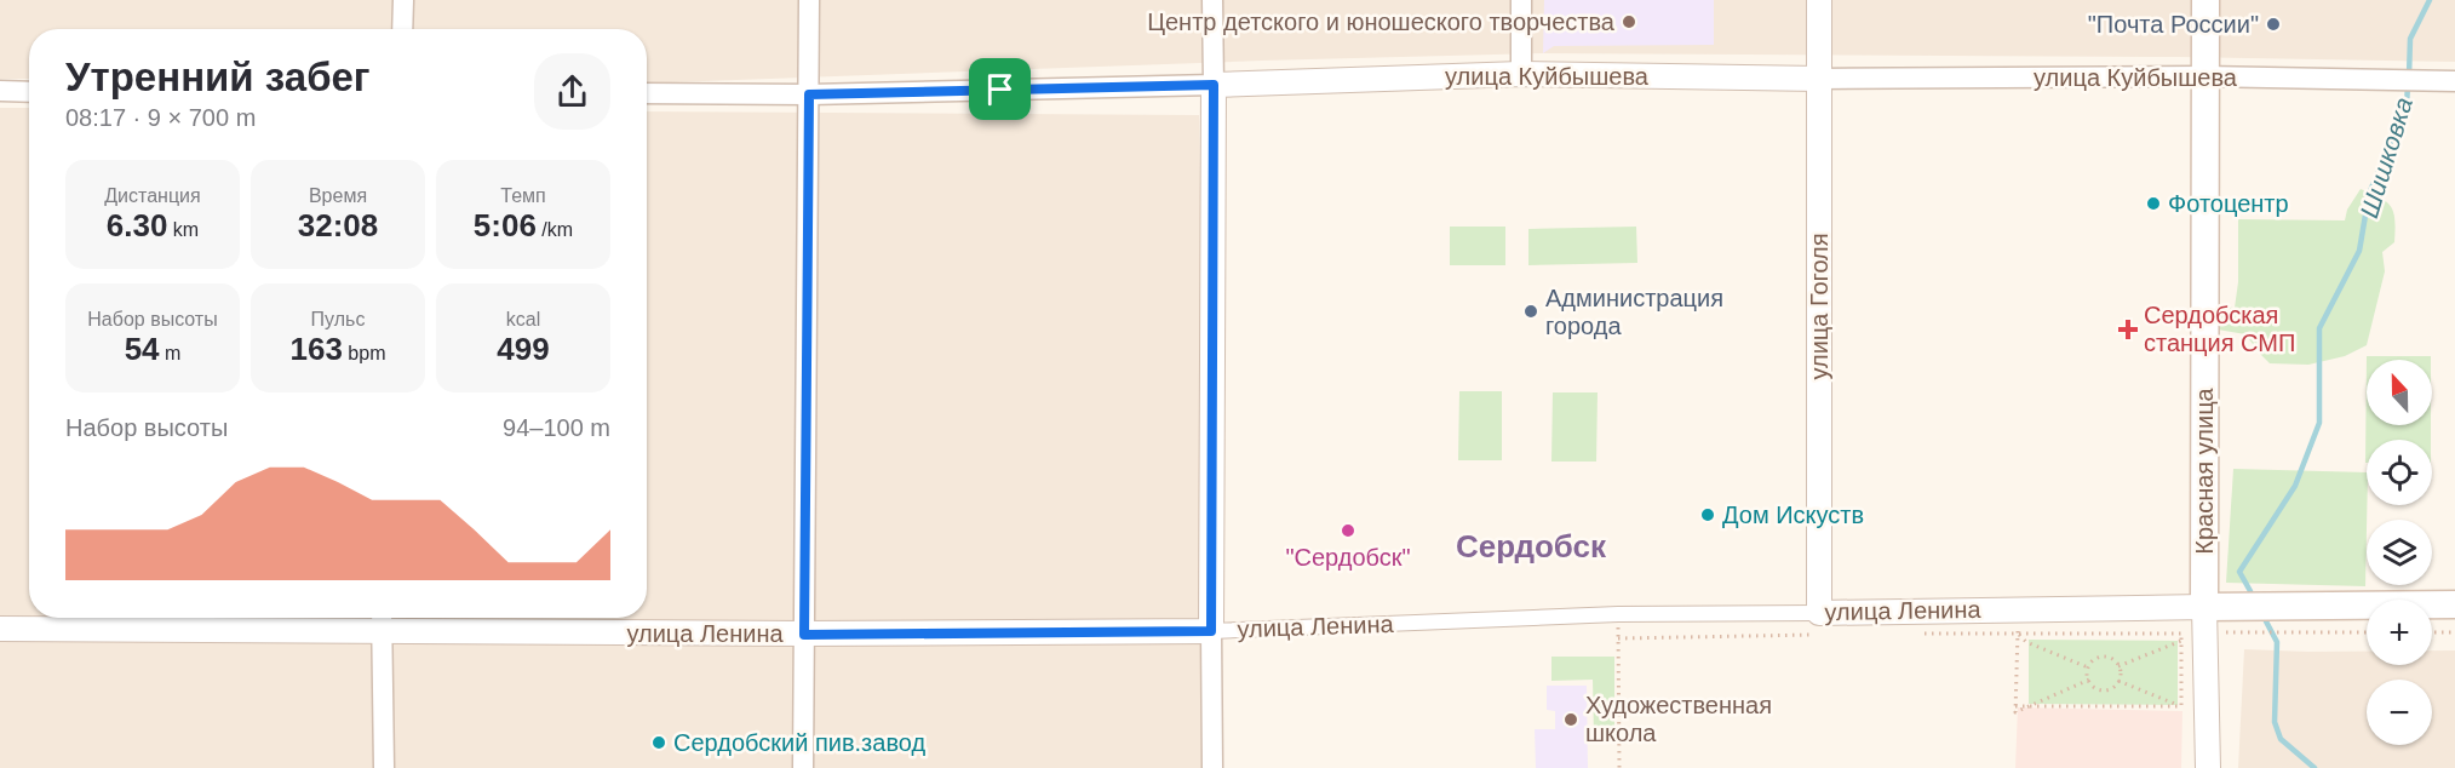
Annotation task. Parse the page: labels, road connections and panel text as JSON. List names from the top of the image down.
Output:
{
  "streets": {
    "main road": ["Красная улица", "улица Ленина"],
    "street": ["улица Куйбышева", "улица Гоголя"]
  },
  "crossings": [
    ["улица Куйбышева", "улица Гоголя"],
    ["улица Куйбышева", "Красная улица"],
    ["улица Гоголя", "улица Ленина"],
    ["Красная улица", "улица Ленина"]
  ],
  "districts": ["Сердобск"],
  "water": ["Шишковка"],
  "places": {
    "other": [
      "Центр детского и юношеского творчества",
      "\"Почта России\"",
      "Фотоцентр",
      "Администрация города",
      "Дом Искуств",
      "\"Сердобск\"",
      "Художественная школа",
      "Сердобский пив.завод"
    ],
    "health": ["Сердобская станция СМП"]
  },
  "north": "top",
  "page": {
    "heading": ["Утренний забег", "08:17 · 9 × 700 m"],
    "stats": [
      ["Дистанция", "6.30 km"],
      ["Время", "32:08"],
      ["Темп", "5:06 /km"],
      ["Набор высоты", "54 m"],
      ["Пульс", "163 bpm"],
      ["kcal", "499"]
    ],
    "map_buttons": ["+", "−"],
    "chart": ["Набор высоты", "94–100 m"]
  }
}
